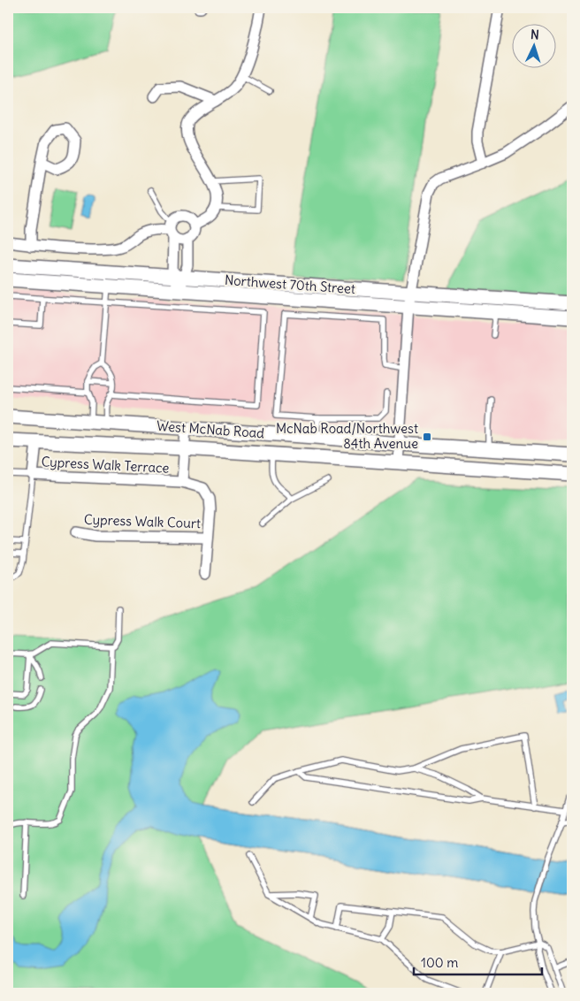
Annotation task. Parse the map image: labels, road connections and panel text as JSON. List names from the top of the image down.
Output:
{
  "streets": {
    "street": [
      "Northwest 70th Street",
      "West McNab Road",
      "Cypress Walk Terrace",
      "Cypress Walk Court"
    ]
  },
  "crossings": [
    ["West McNab Road", "Cypress Walk Terrace"],
    ["Cypress Walk Terrace", "Cypress Walk Court"]
  ],
  "places": {
    "transit": ["McNab Road/Northwest 84th Avenue"]
  },
  "scale_bar": "100 m",
  "north": "top"
}
